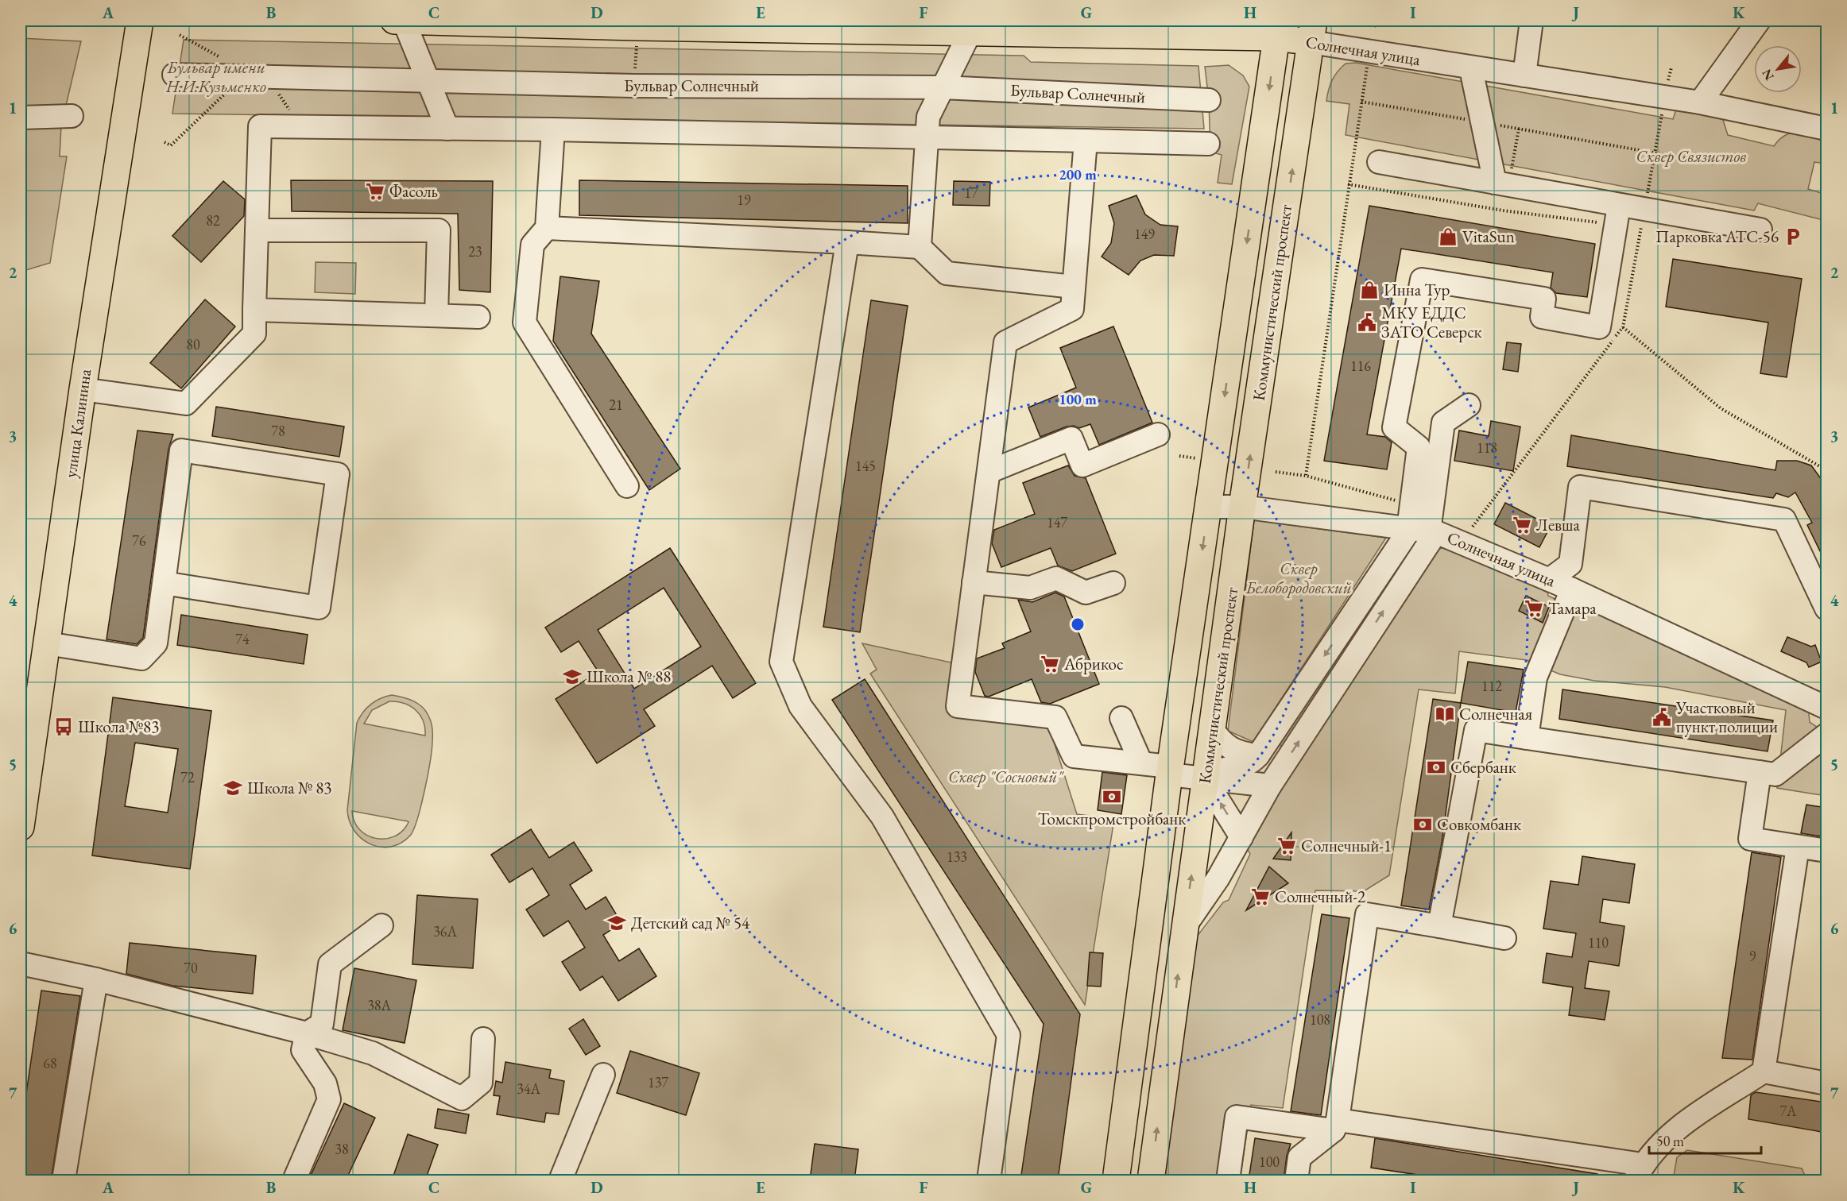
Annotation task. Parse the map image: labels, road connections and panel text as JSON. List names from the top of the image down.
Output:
{
  "streets": {
    "main road": ["Солнечная улица", "Коммунистический проспект", "улица Калинина"],
    "street": ["Бульвар Солнечный"]
  },
  "crossings": [
    ["Солнечная улица", "Коммунистический проспект"]
  ],
  "parks": [
    "Бульвар имени Н.И.Кузьменко",
    "Сквер Связистов",
    "Сквер Белобородовский",
    "Сквер \"Сосновый\""
  ],
  "places": {
    "supermarket": [
      "Фасоль",
      "Левша",
      "Тамара",
      "Абрикос",
      "Солнечный-1",
      "Солнечный-2"
    ],
    "shop": ["VitaSun", "Инна Тур"],
    "parking": ["Парковка АТС-56"],
    "public building": ["МКУ ЕДДС ЗАТО Северск", "Участковый пункт полиции"],
    "school or university": ["Школа № 88", "Школа № 83", "Детский сад № 54"],
    "library": ["Солнечная"],
    "bus stop": ["Школа №83"],
    "bank": ["Сбербанк", "Томскпромстройбанк", "Совкомбанк"]
  },
  "house_numbers": [
    "17",
    "19",
    "82",
    "149",
    "23",
    "80",
    "116",
    "21",
    "78",
    "118",
    "145",
    "147",
    "76",
    "74",
    "112",
    "72",
    "133",
    "36А",
    "110",
    "9",
    "70",
    "38А",
    "108",
    "68",
    "137",
    "34А",
    "7А",
    "38",
    "100"
  ],
  "scale_bar": "50 m",
  "north": "bottom left",
  "grid": {
    "columns": [
      "A",
      "B",
      "C",
      "D",
      "E",
      "F",
      "G",
      "H",
      "I",
      "J",
      "K"
    ],
    "rows": [
      "1",
      "2",
      "3",
      "4",
      "5",
      "6",
      "7"
    ]
  },
  "rings": ["200 m", "100 m"]
}
